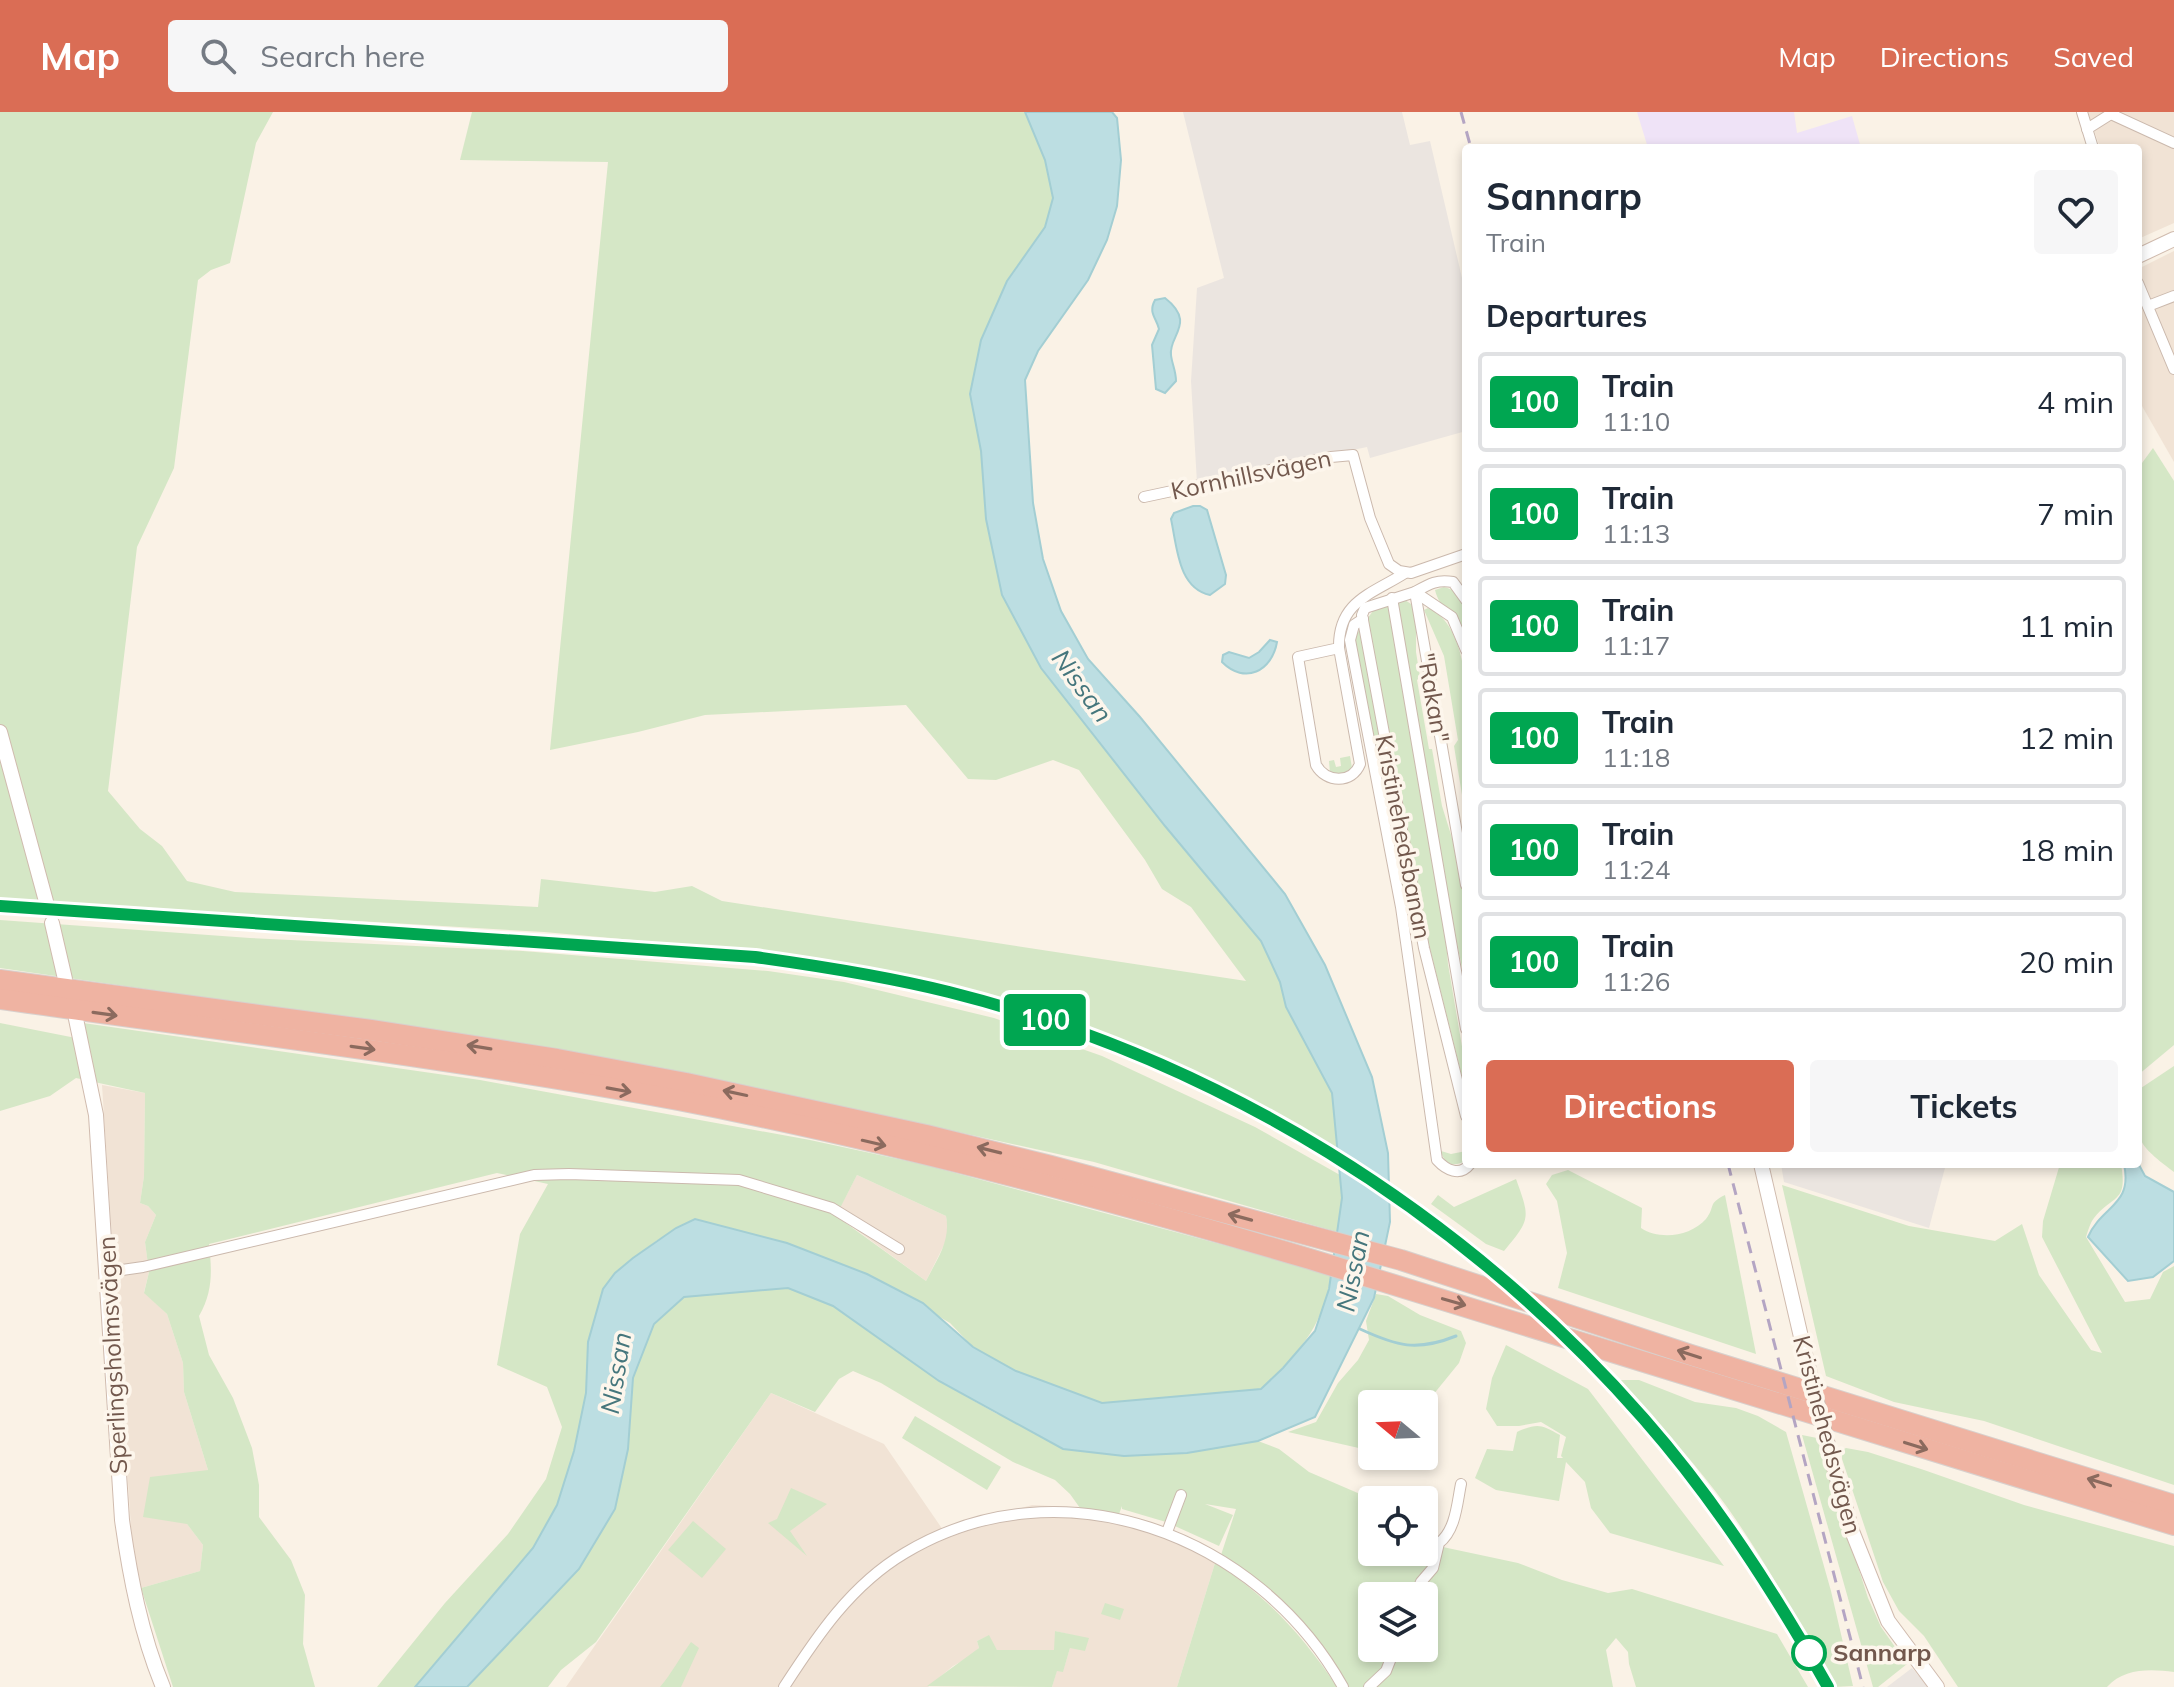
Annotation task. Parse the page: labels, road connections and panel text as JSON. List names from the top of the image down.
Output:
{
  "streets": {
    "street": [
      "Kornhillsvägen",
      "\"Rakan\"",
      "Kristinehedsbanan",
      "Sperlingsholmsvägen",
      "Kristinehedsvägen"
    ]
  },
  "water": ["Nissan"],
  "places": ["Sannarp"],
  "north": "left",
  "page": {
    "header": "Map",
    "search": "Search here",
    "nav": ["Map", "Directions", "Saved"],
    "on_map": "100",
    "heading": [
      ["Sannarp", "Train"],
      "Departures"
    ],
    "list": [
      {
        "mark": "100",
        "name": "Train",
        "note": "11:10",
        "value": "4 min"
      },
      {
        "mark": "100",
        "name": "Train",
        "note": "11:13",
        "value": "7 min"
      },
      {
        "mark": "100",
        "name": "Train",
        "note": "11:17",
        "value": "11 min"
      },
      {
        "mark": "100",
        "name": "Train",
        "note": "11:18",
        "value": "12 min"
      },
      {
        "mark": "100",
        "name": "Train",
        "note": "11:24",
        "value": "18 min"
      },
      {
        "mark": "100",
        "name": "Train",
        "note": "11:26",
        "value": "20 min"
      }
    ],
    "buttons": ["Directions", "Tickets"]
  }
}
